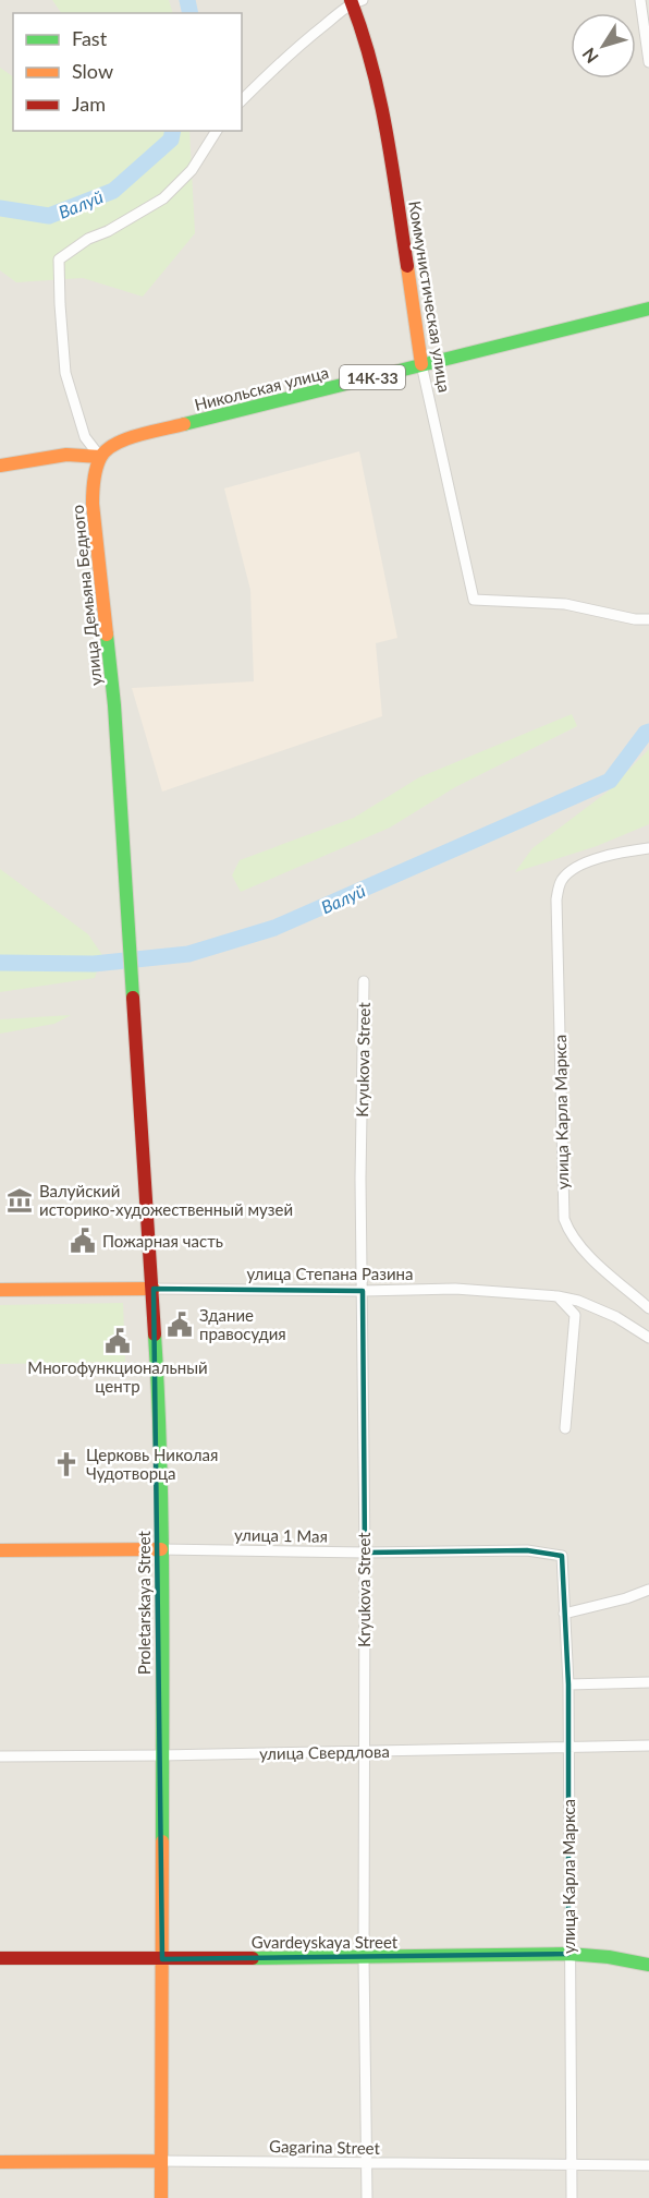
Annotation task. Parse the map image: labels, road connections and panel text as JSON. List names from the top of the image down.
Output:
{
  "streets": {
    "main road": [
      "Коммунистическая улица",
      "14К-33",
      "Никольская улица",
      "улица Демьяна Бедного",
      "улица Степана Разина",
      "улица 1 Мая",
      "Proletarskaya Street",
      "Gvardeyskaya Street",
      "Gagarina Street"
    ],
    "street": ["Kryukova Street", "улица Карла Маркса", "улица Свердлова"]
  },
  "crossings": [
    ["Коммунистическая улица", "Никольская улица"],
    ["Никольская улица", "улица Демьяна Бедного"],
    ["улица Демьяна Бедного", "Proletarskaya Street"],
    ["Kryukova Street", "улица Степана Разина"],
    ["Kryukova Street", "улица 1 Мая"],
    ["Kryukova Street", "улица Свердлова"],
    ["Kryukova Street", "Gvardeyskaya Street"],
    ["Kryukova Street", "Gagarina Street"],
    ["улица Карла Маркса", "улица 1 Мая"],
    ["улица Карла Маркса", "улица Свердлова"],
    ["улица Карла Маркса", "Gvardeyskaya Street"],
    ["улица Карла Маркса", "Gagarina Street"],
    ["улица Степана Разина", "Proletarskaya Street"],
    ["улица 1 Мая", "Proletarskaya Street"],
    ["Proletarskaya Street", "улица Свердлова"],
    ["Proletarskaya Street", "Gvardeyskaya Street"],
    ["Proletarskaya Street", "Gagarina Street"]
  ],
  "water": ["Валуй"],
  "places": {
    "museum": ["Валуйский историко-художественный музей"],
    "public building": ["Пожарная часть", "Здание правосудия", "Многофункциональный центр"],
    "church": ["Церковь Николая Чудотворца"]
  },
  "legend": ["Fast", "Slow", "Jam"],
  "north": "bottom left"
}
